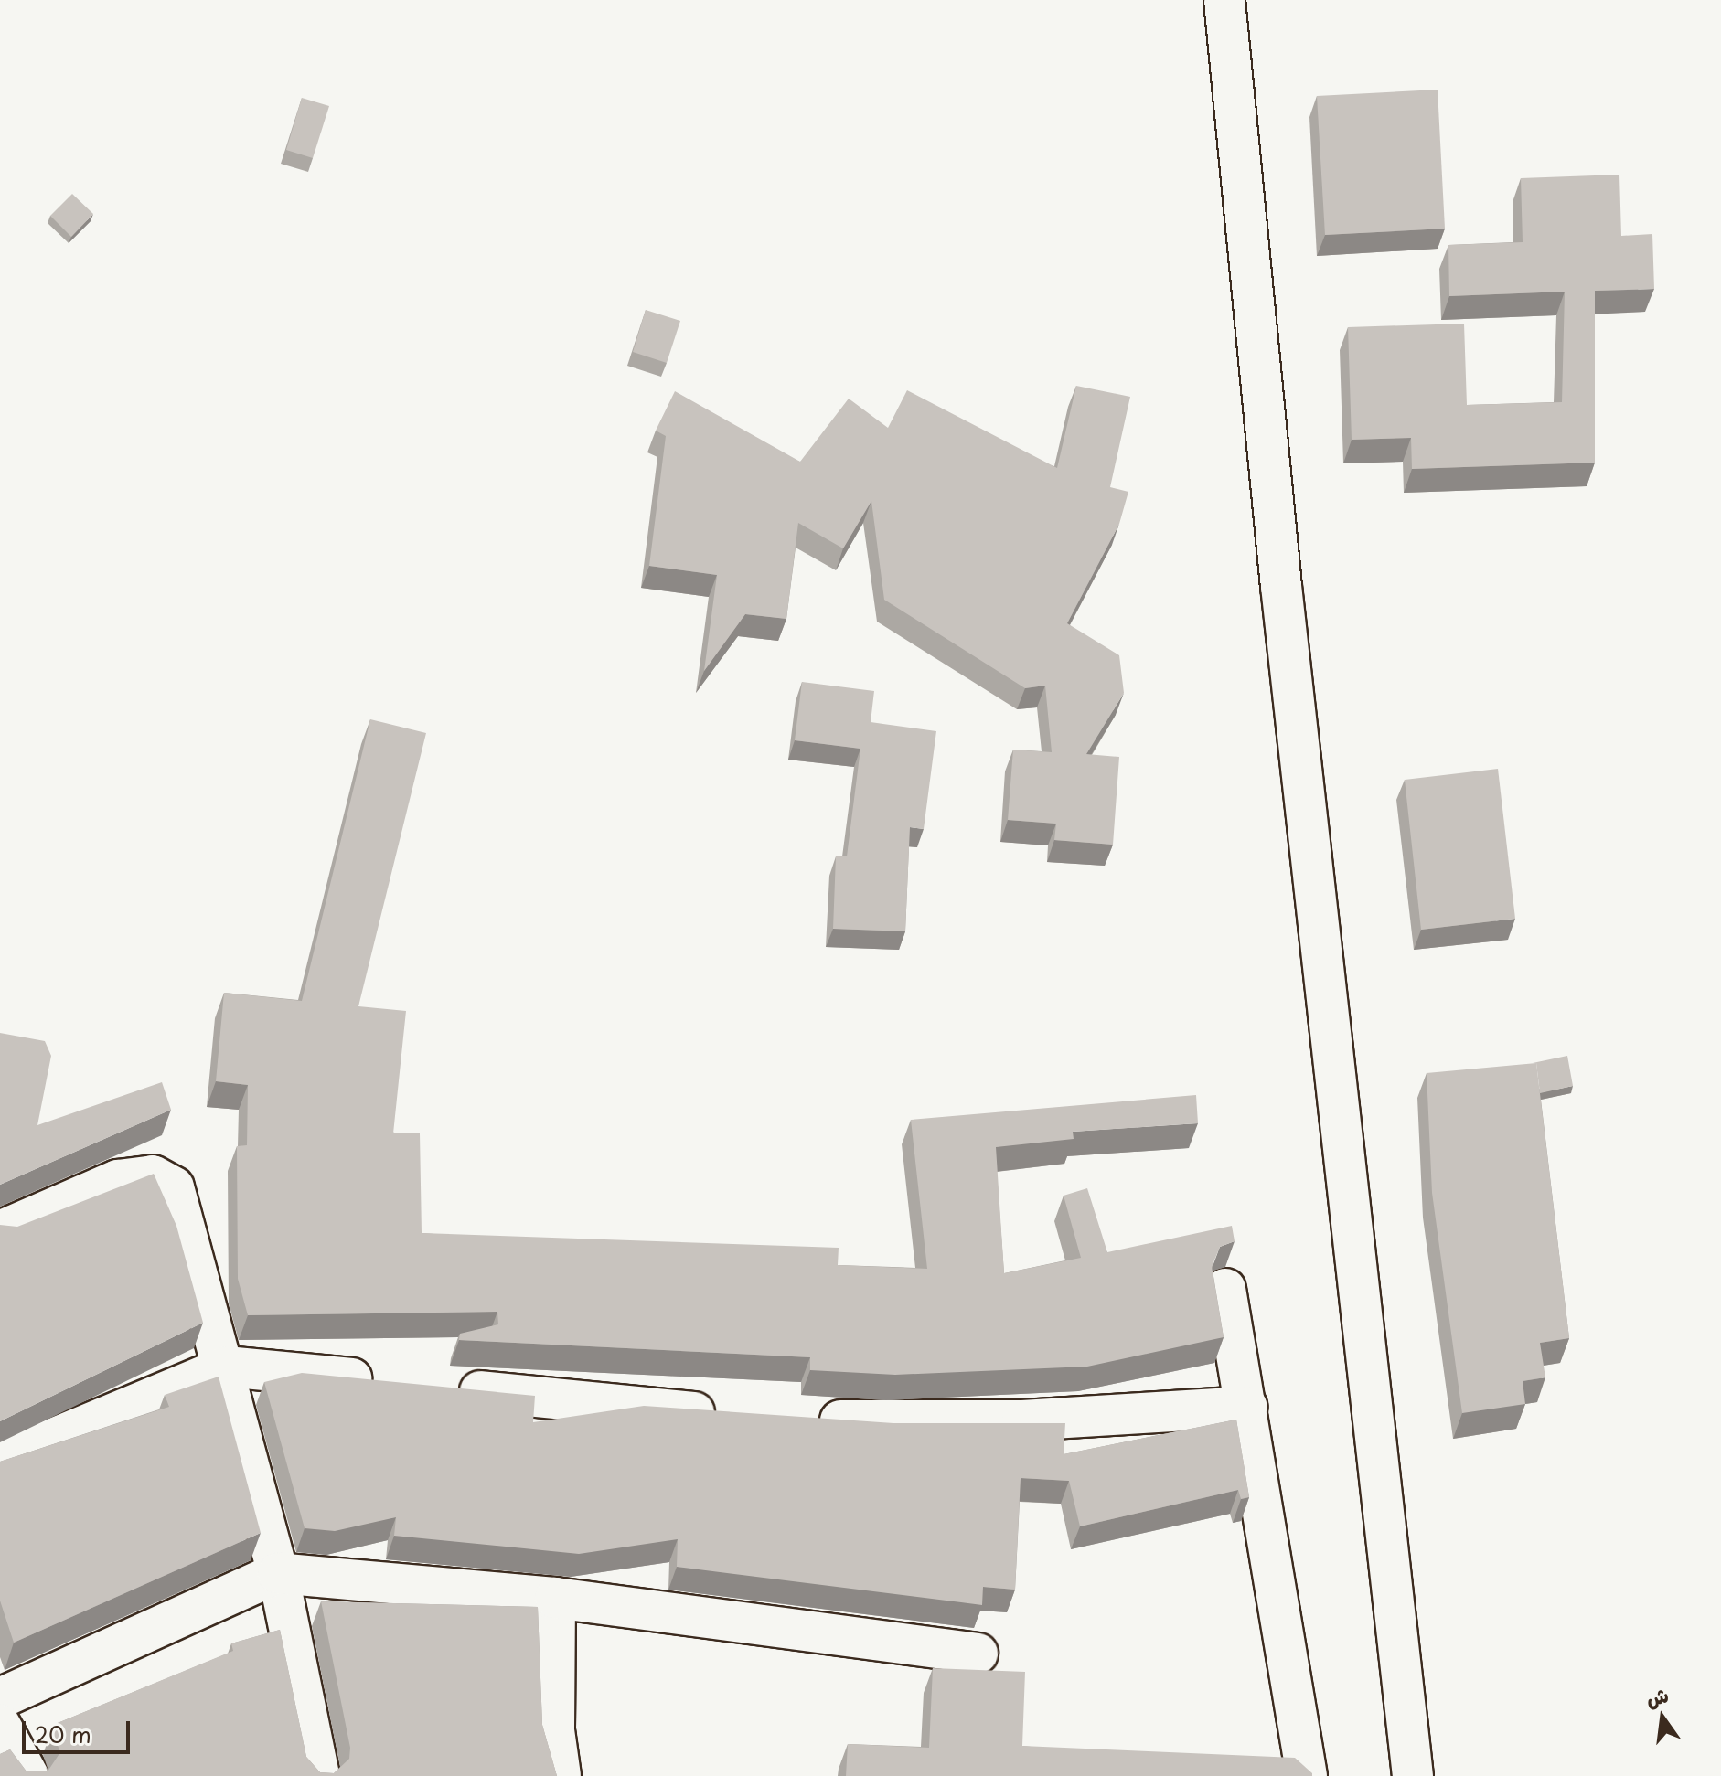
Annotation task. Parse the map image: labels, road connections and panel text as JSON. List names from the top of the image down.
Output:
{
  "scale_bar": "20 m",
  "north": "top"
}
